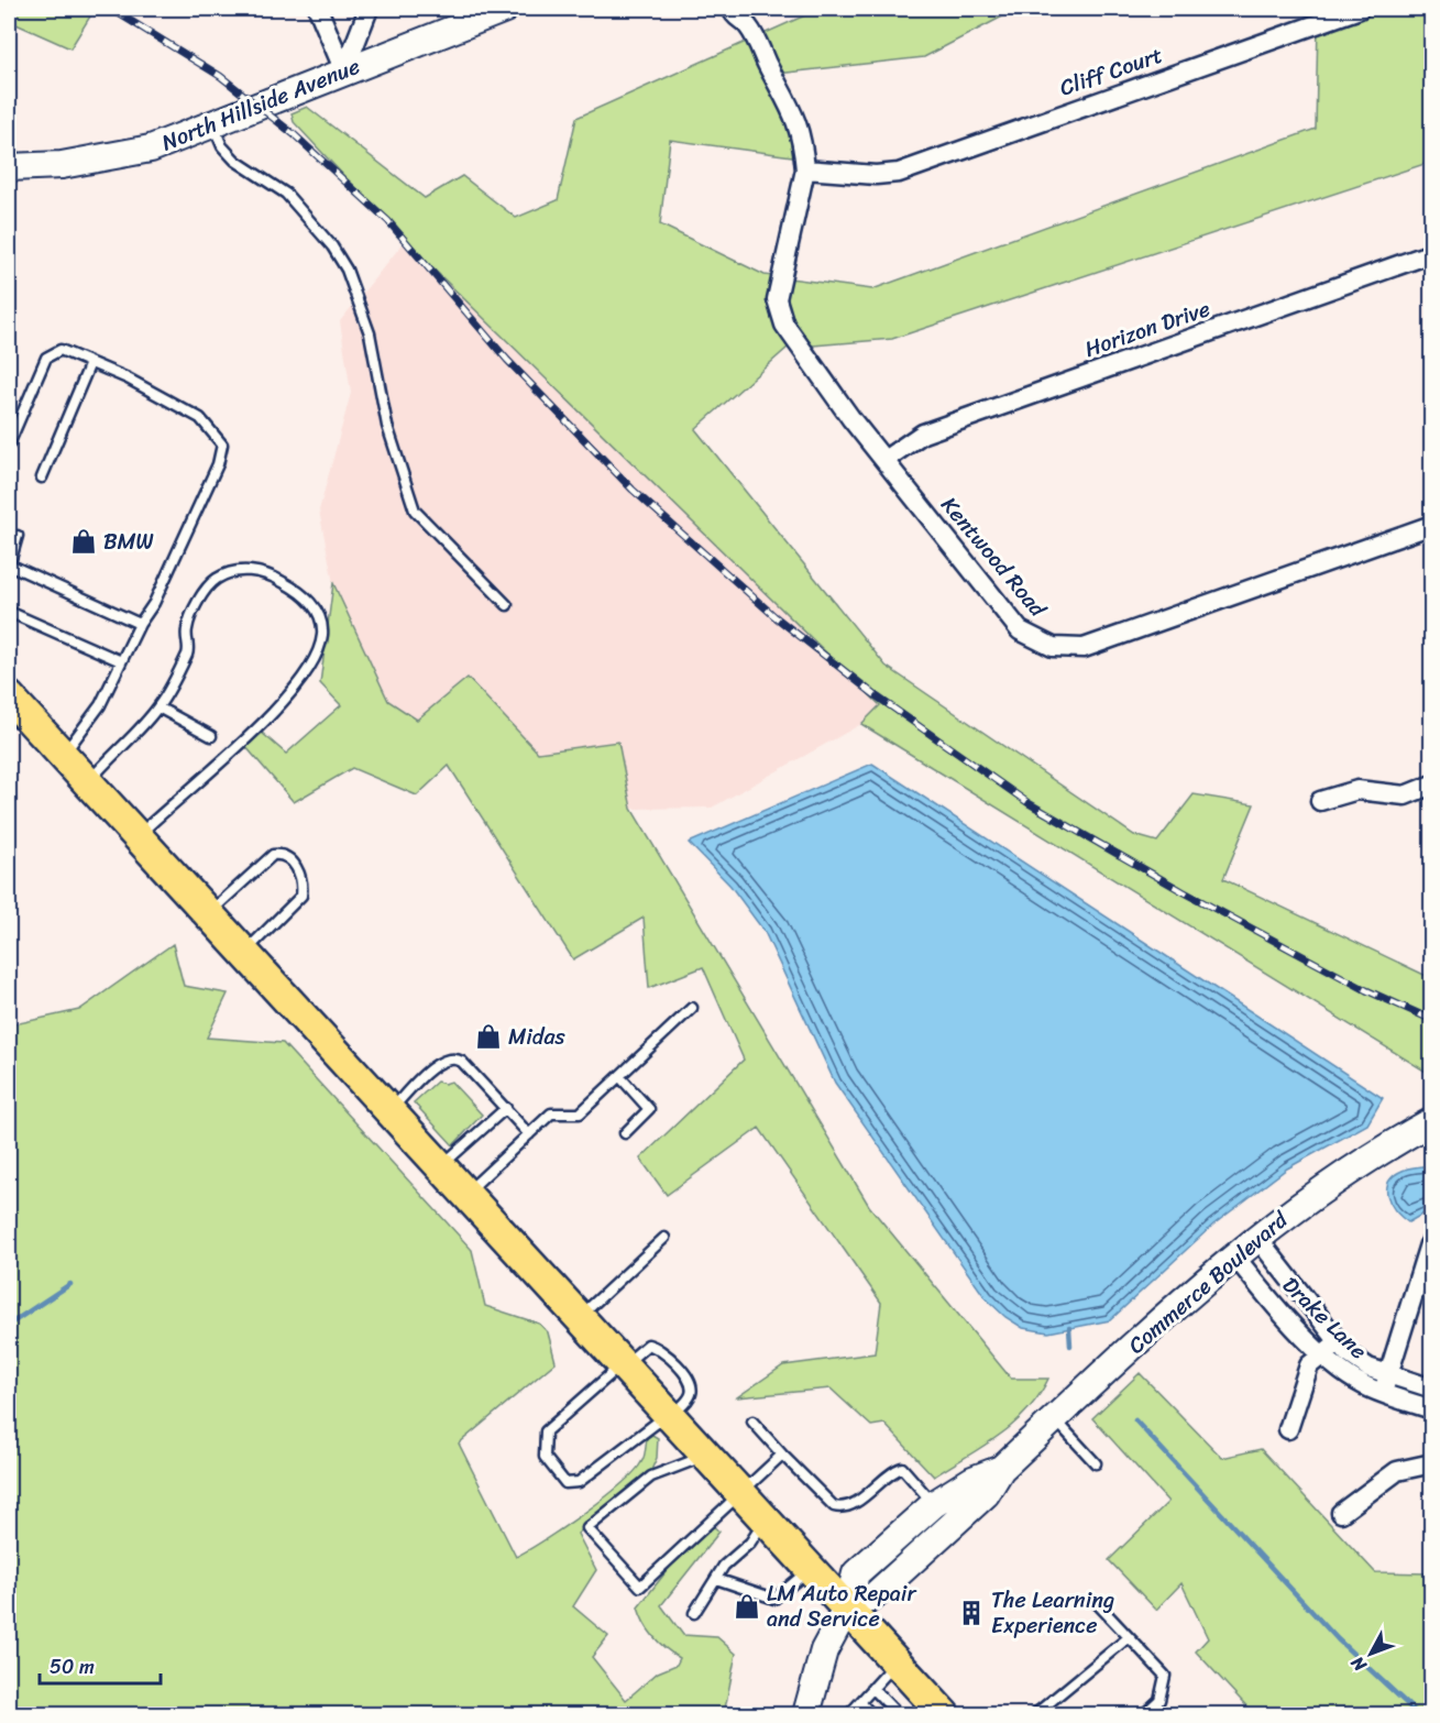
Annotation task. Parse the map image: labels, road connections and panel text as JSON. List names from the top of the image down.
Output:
{
  "streets": {
    "main road": ["North Hillside Avenue", "Commerce Boulevard"],
    "street": [
      "Cliff Court",
      "Horizon Drive",
      "Kentwood Road",
      "Drake Lane"
    ]
  },
  "crossings": [
    ["Cliff Court", "Kentwood Road"],
    ["Horizon Drive", "Kentwood Road"],
    ["Commerce Boulevard", "Drake Lane"]
  ],
  "places": {
    "shop": ["BMW", "Midas", "LM Auto Repair and Service"],
    "building": ["The Learning Experience"]
  },
  "scale_bar": "50 m",
  "north": "bottom left"
}
